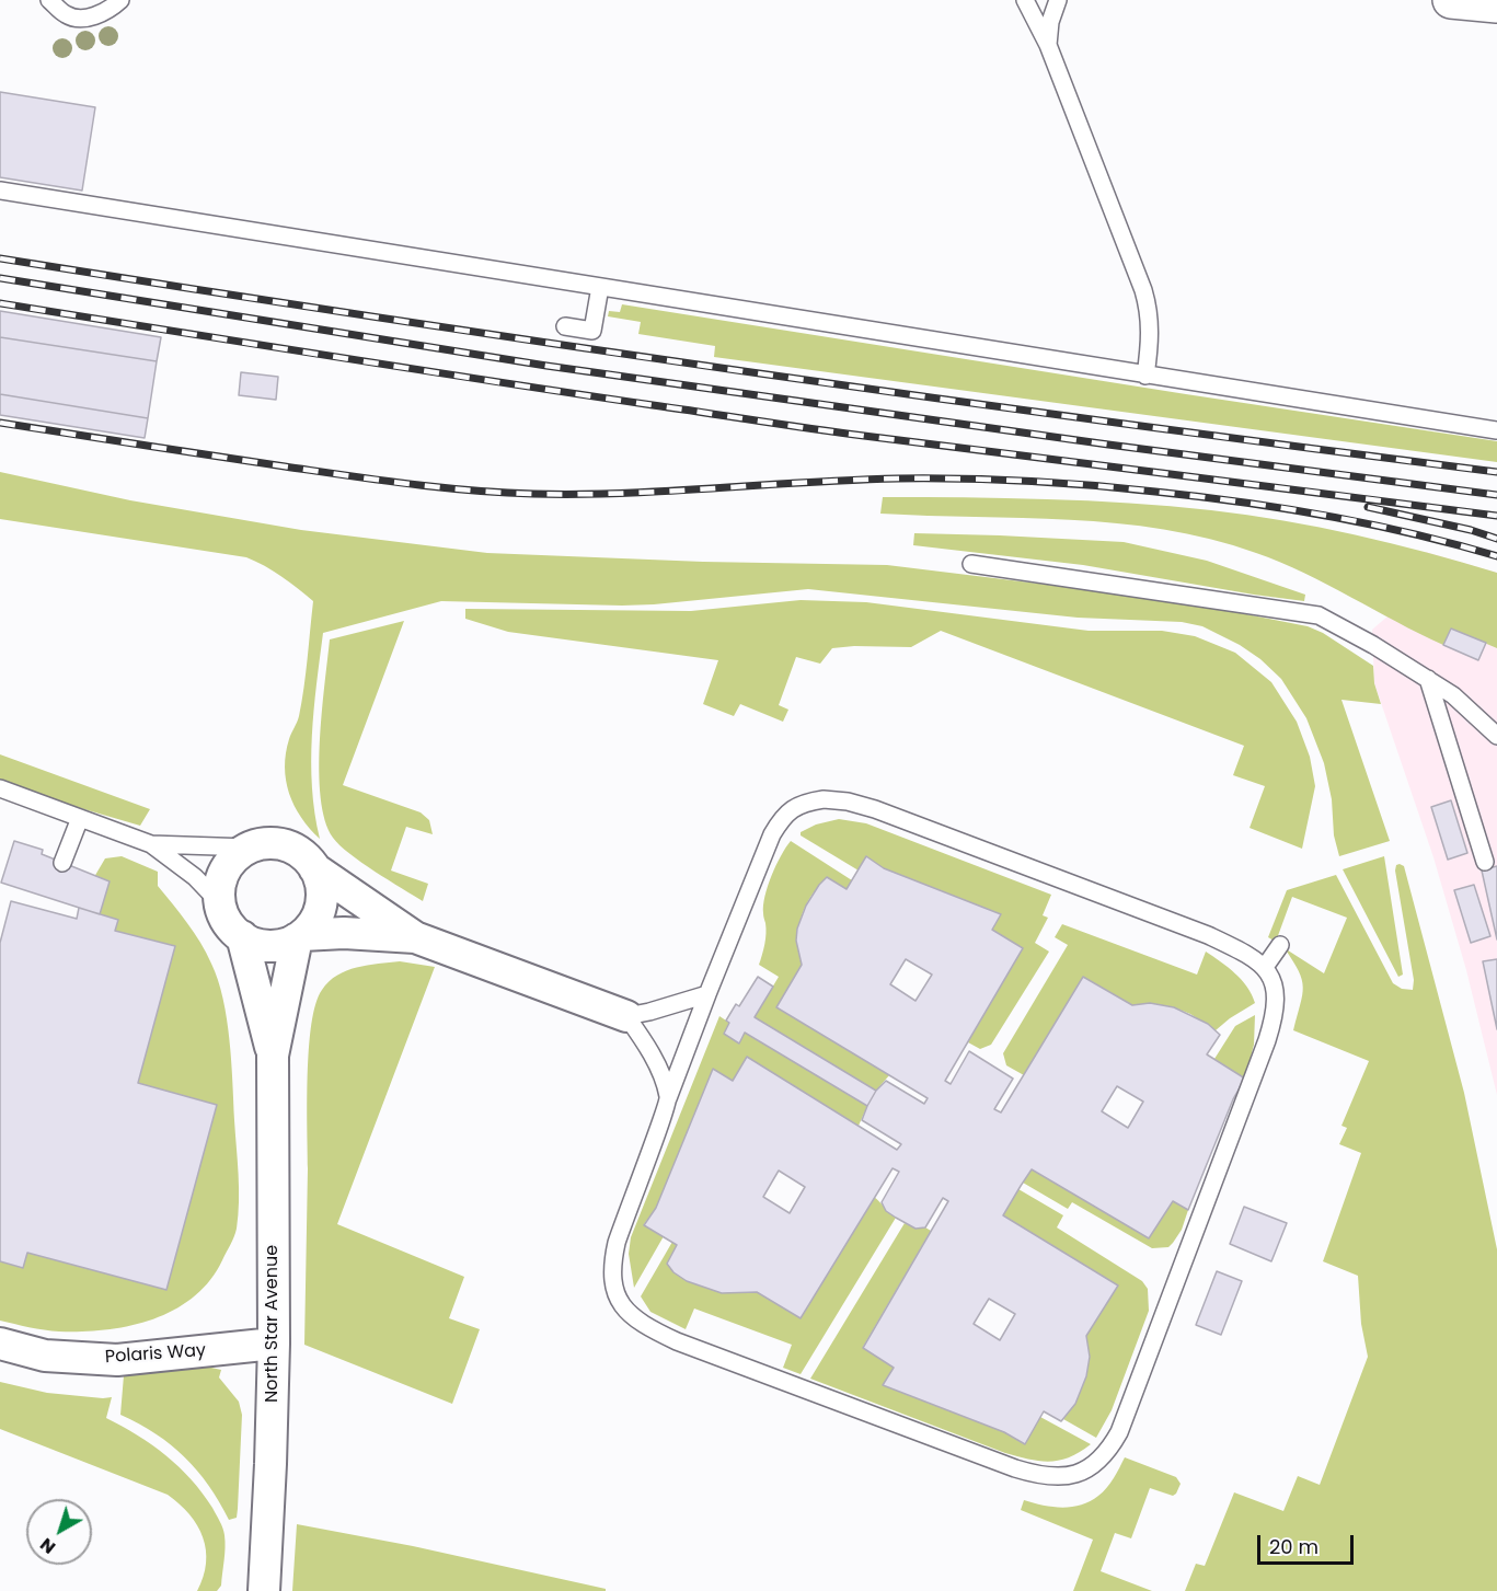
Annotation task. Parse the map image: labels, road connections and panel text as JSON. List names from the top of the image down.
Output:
{
  "streets": {
    "street": ["North Star Avenue", "Polaris Way"]
  },
  "crossings": [
    ["North Star Avenue", "Polaris Way"]
  ],
  "scale_bar": "20 m",
  "north": "bottom left"
}
